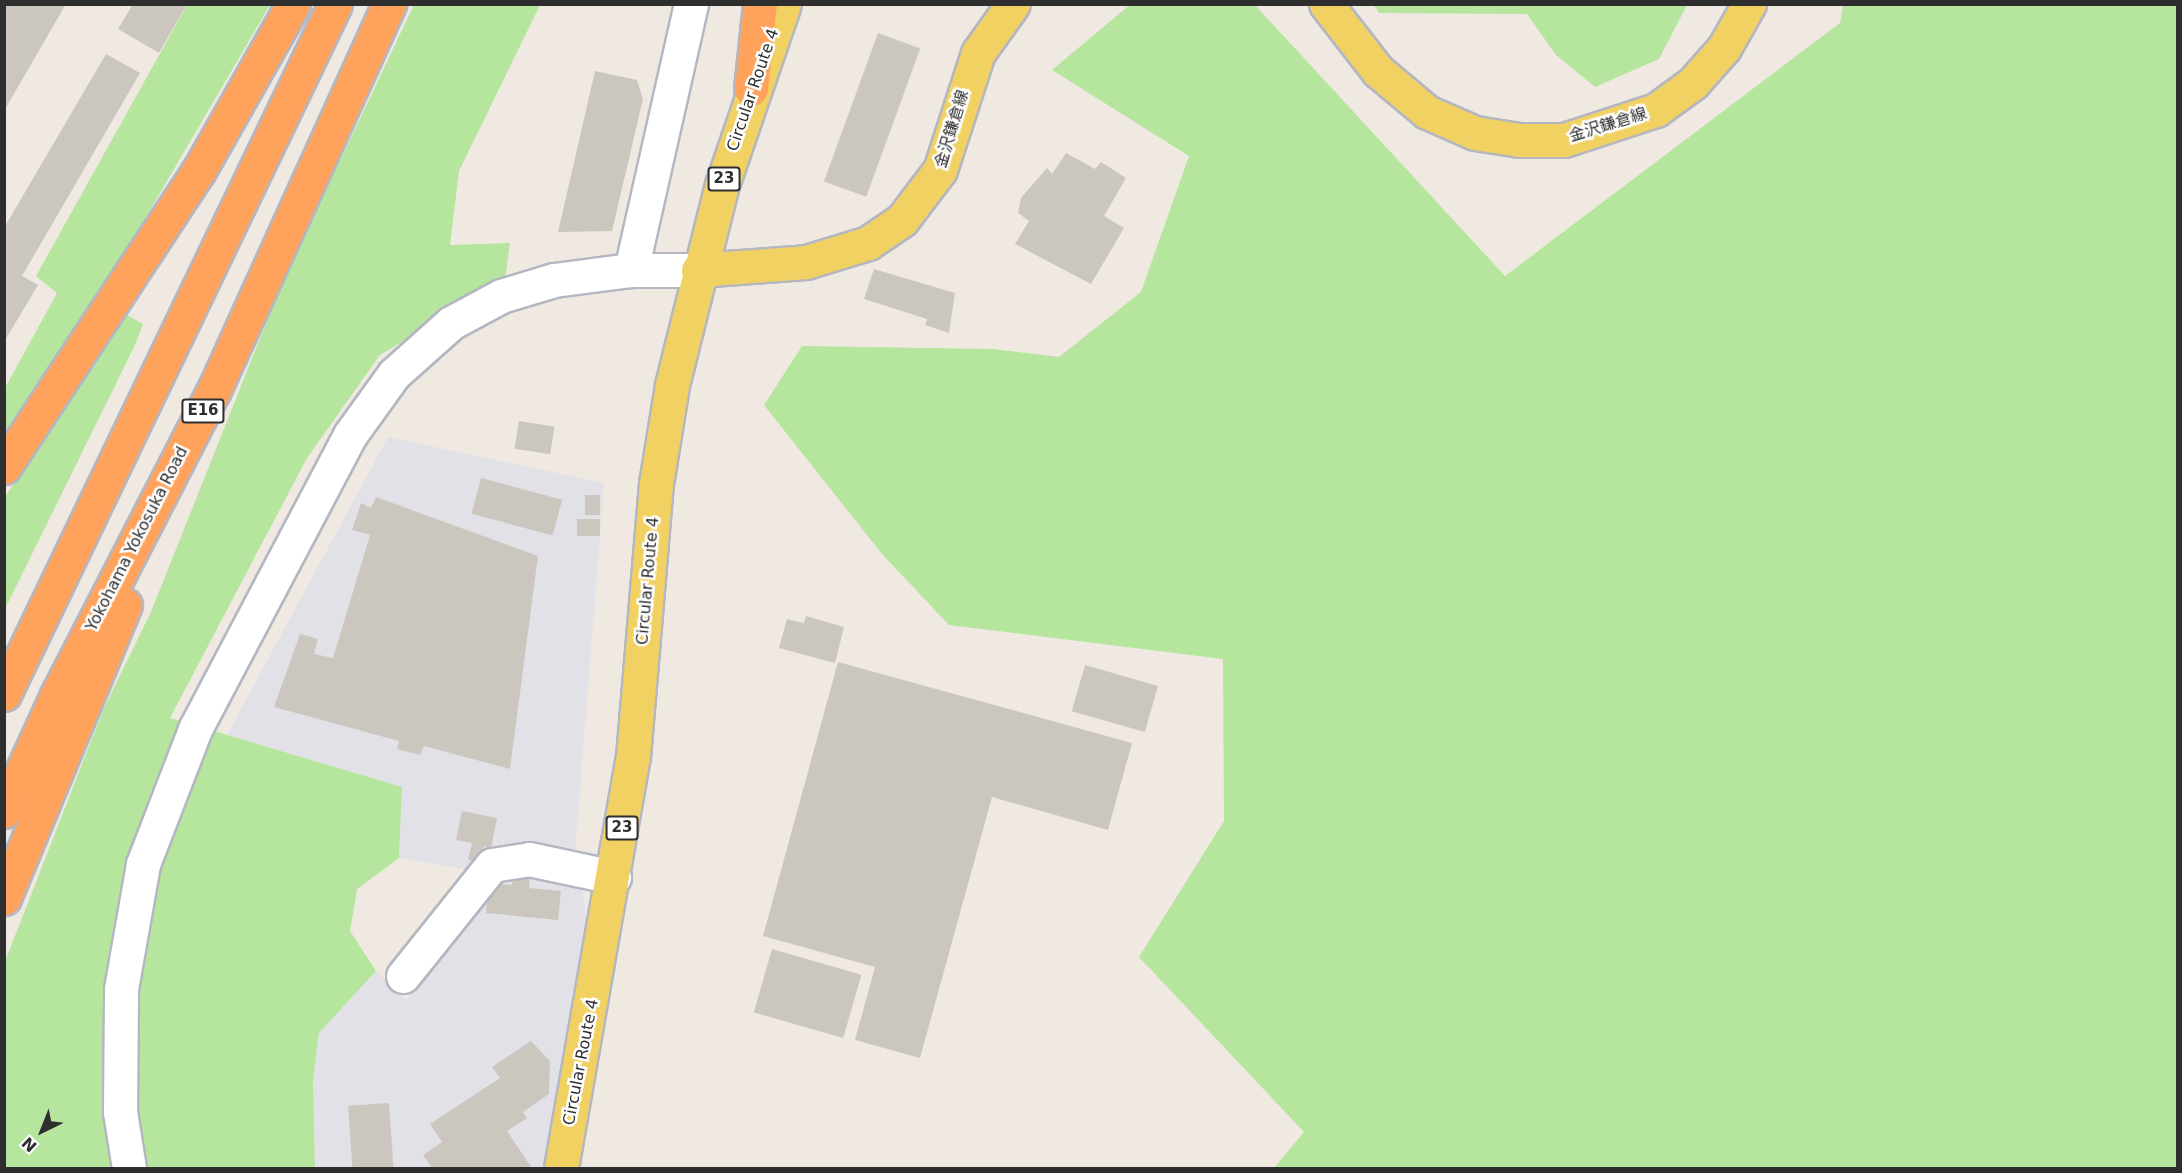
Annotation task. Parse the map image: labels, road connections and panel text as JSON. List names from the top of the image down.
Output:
{
  "streets": {
    "highway": ["E16", "Yokohama Yokosuka Road"],
    "main road": ["Circular Route 4", "金沢鎌倉線", "23"]
  },
  "crossings": [
    ["Circular Route 4", "金沢鎌倉線"]
  ],
  "north": "bottom left"
}
